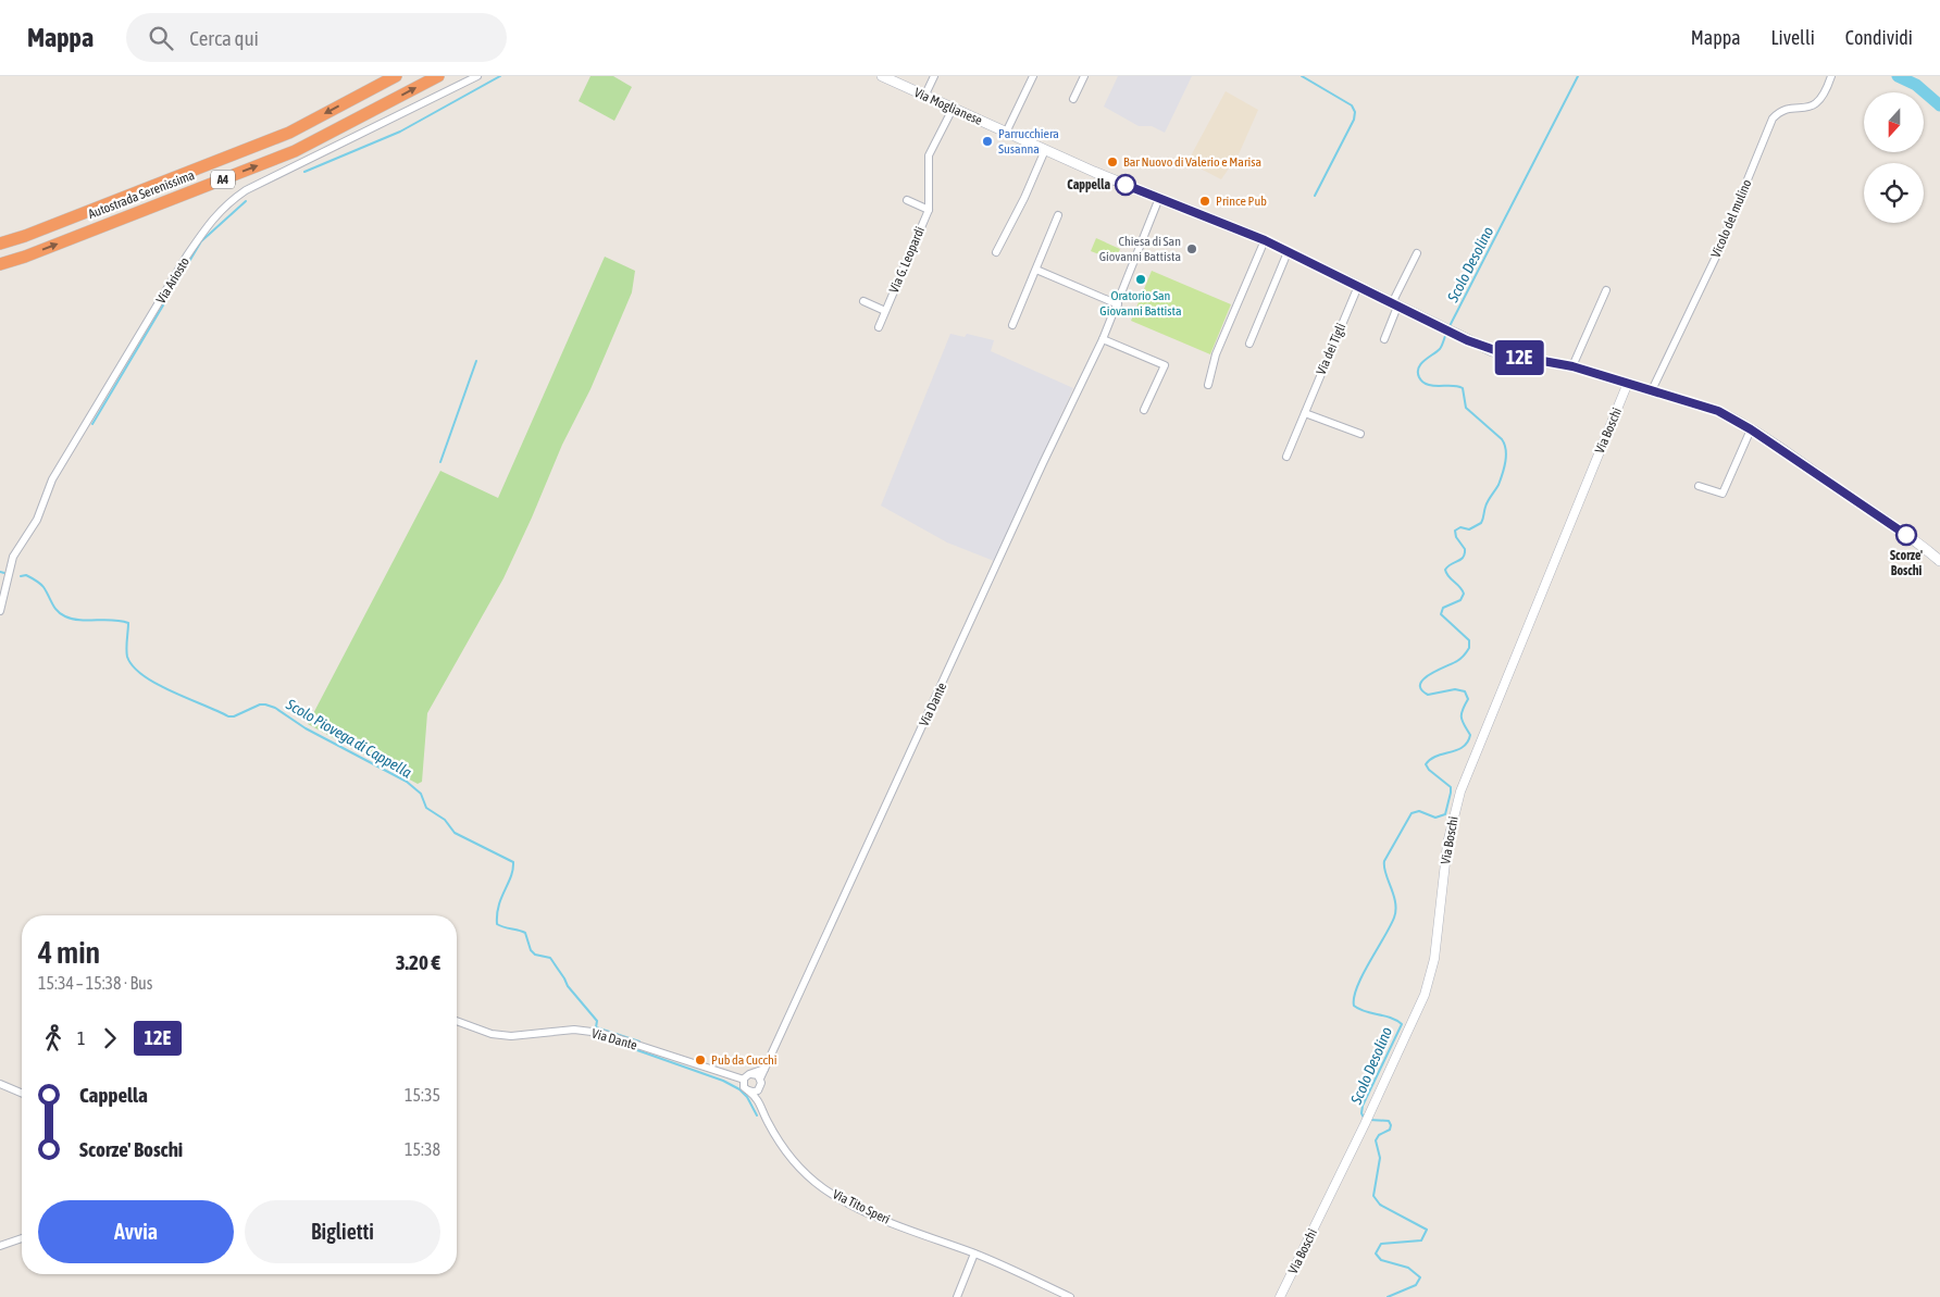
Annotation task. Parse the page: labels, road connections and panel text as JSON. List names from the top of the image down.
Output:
{
  "streets": {
    "highway": ["A4", "Autostrada Serenissima"],
    "main road": ["Via Moglianese"],
    "street": [
      "Vicolo del mulino",
      "Via G. Leopardi",
      "Via Ariosto",
      "Via dei Tigli",
      "Via Boschi",
      "Via Dante",
      "Via Tito Speri"
    ]
  },
  "crossings": [
    ["Via Moglianese", "Vicolo del mulino"],
    ["Via Moglianese", "Via G. Leopardi"],
    ["Via Moglianese", "Via dei Tigli"],
    ["Via Moglianese", "Via Boschi"],
    ["Via Moglianese", "Via Dante"],
    ["Via Dante", "Via Tito Speri"]
  ],
  "water": ["Scolo Desolino", "Scolo Piovega di Cappella"],
  "places": [
    "Parrucchiera Susanna",
    "Bar Nuovo di Valerio e Marisa",
    "Cappella",
    "Prince Pub",
    "Chiesa di San Giovanni Battista",
    "Oratorio San Giovanni Battista",
    "Scorze' Boschi",
    "Pub da Cucchi"
  ],
  "lines": ["bus line 12E"],
  "north": "bottom",
  "page": {
    "header": "Mappa",
    "search": "Cerca qui",
    "nav": ["Mappa", "Livelli", "Condividi"],
    "on_map": "12E",
    "heading": ["4 min", "15:34 – 15:38 · Bus", "3.20 €"],
    "legs": ["1", "12E"],
    "list": [
      {
        "name": "Cappella",
        "value": "15:35"
      },
      {
        "name": "Scorze' Boschi",
        "value": "15:38"
      }
    ],
    "buttons": ["Avvia", "Biglietti"]
  }
}
